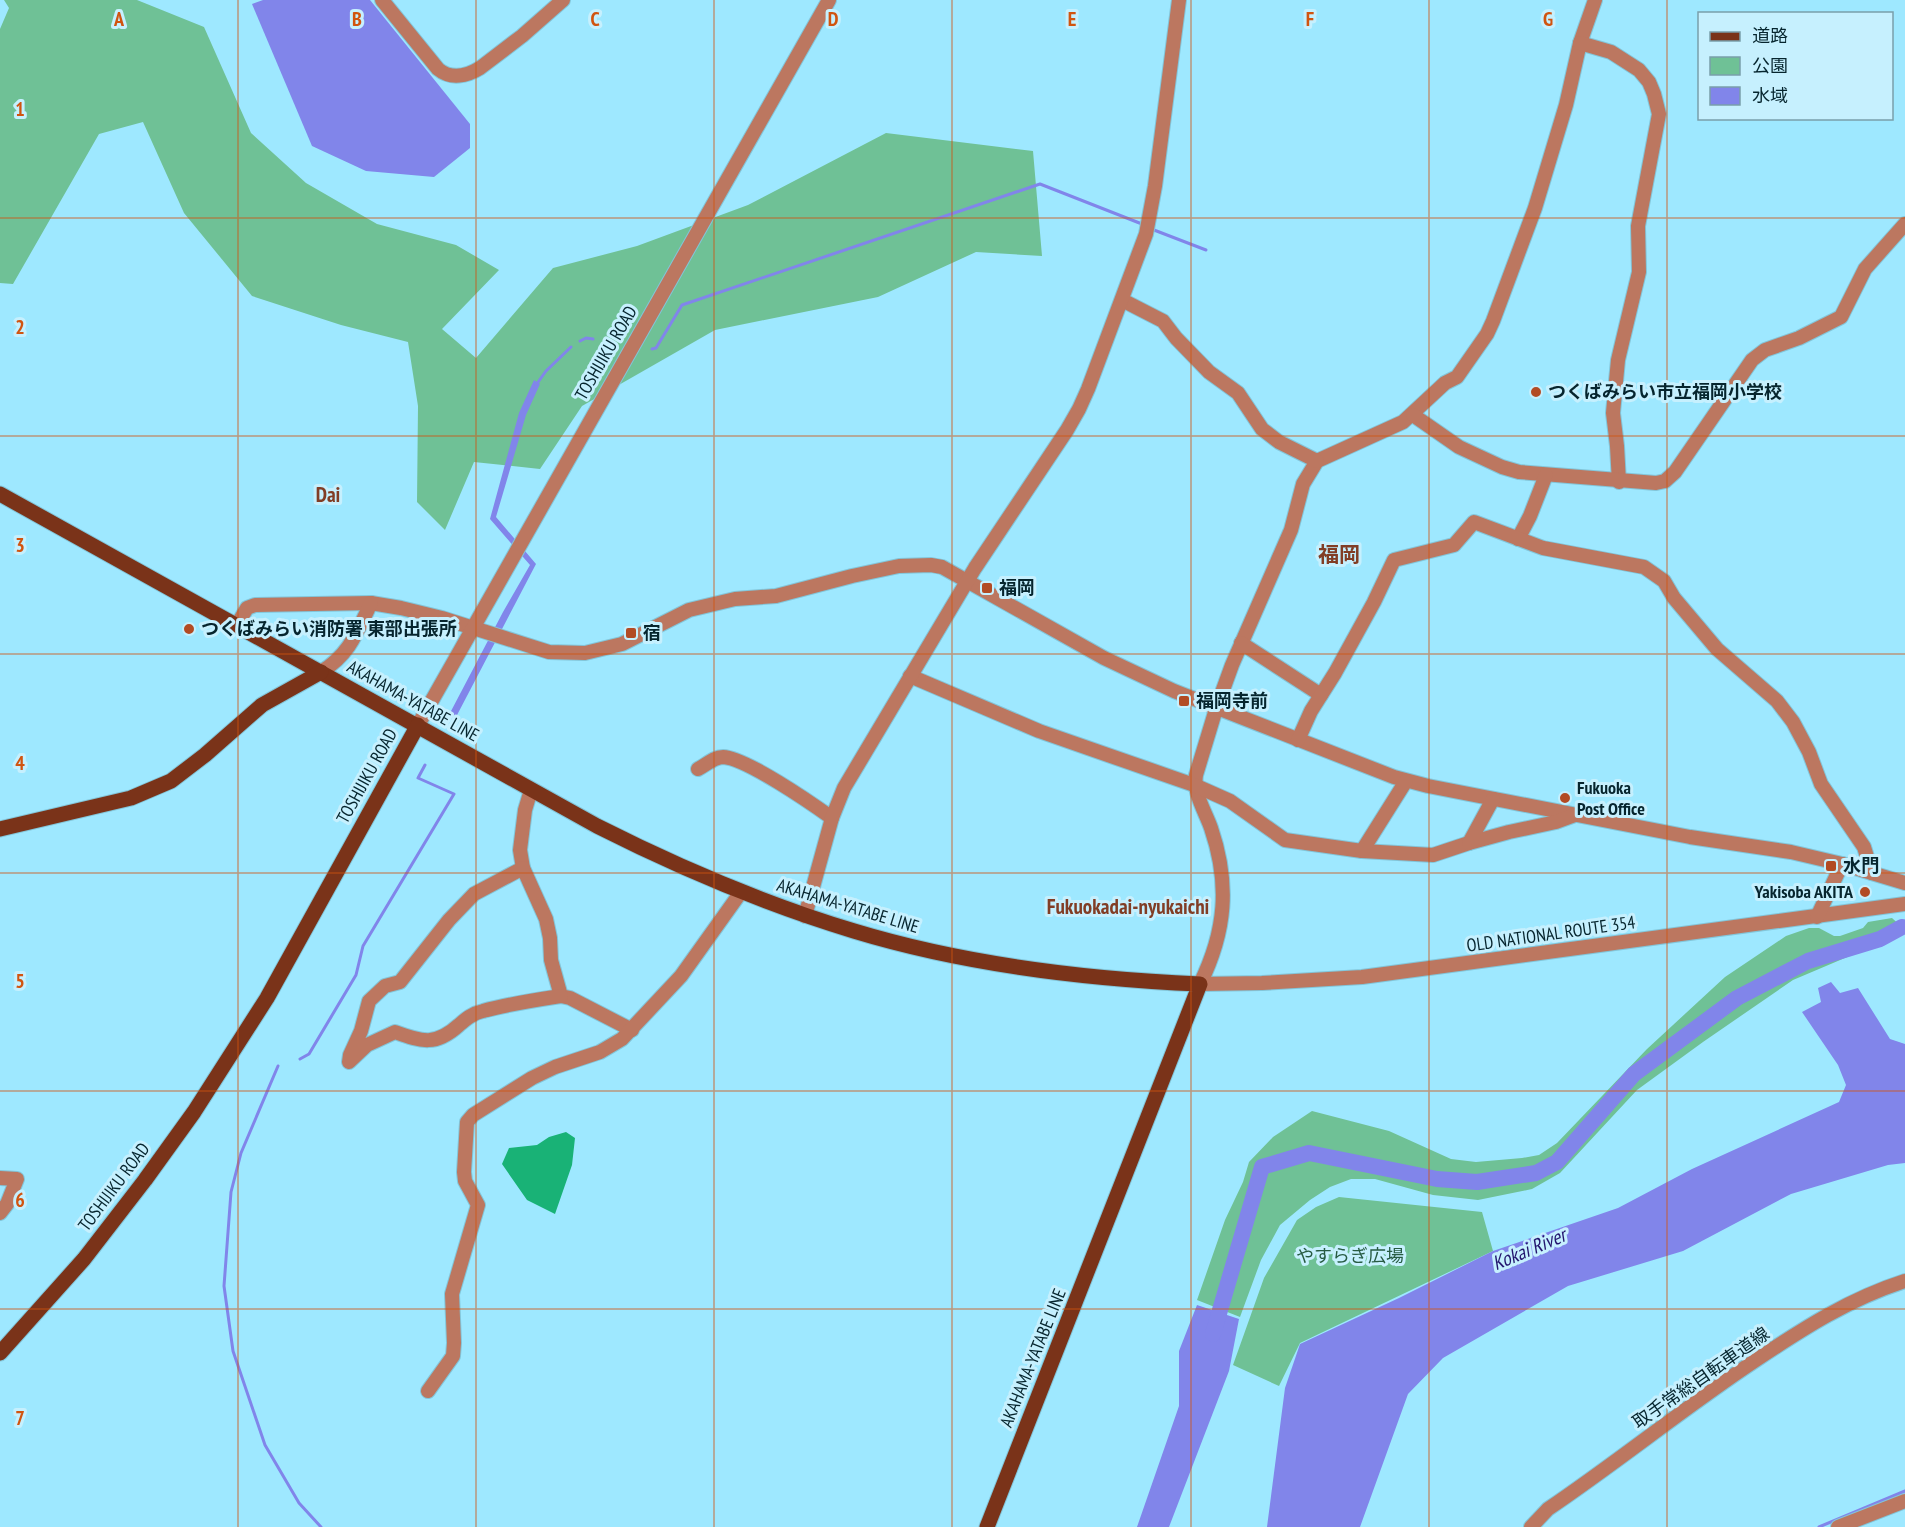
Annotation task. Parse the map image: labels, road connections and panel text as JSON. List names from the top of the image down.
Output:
{
  "streets": {
    "main road": ["TOSHIJIKU ROAD", "AKAHAMA-YATABE LINE"],
    "street": ["OLD NATIONAL ROUTE 354", "取手常総自転車道線"]
  },
  "crossings": [
    ["TOSHIJIKU ROAD", "AKAHAMA-YATABE LINE"],
    ["AKAHAMA-YATABE LINE", "OLD NATIONAL ROUTE 354"]
  ],
  "districts": ["Dai", "福岡", "Fukuokadai-nyukaichi"],
  "water": ["Kokai River"],
  "parks": ["やすらぎ広場"],
  "places": {
    "other": [
      "つくばみらい市立福岡小学校",
      "つくばみらい消防署 東部出張所",
      "Fukuoka Post Office",
      "Yakisoba AKITA"
    ],
    "transit": [
      "福岡",
      "宿",
      "福岡寺前",
      "水門"
    ]
  },
  "legend": ["道路", "公園", "水域"],
  "grid": {
    "columns": [
      "A",
      "B",
      "C",
      "D",
      "E",
      "F",
      "G"
    ],
    "rows": [
      "1",
      "2",
      "3",
      "4",
      "5",
      "6",
      "7"
    ]
  }
}
